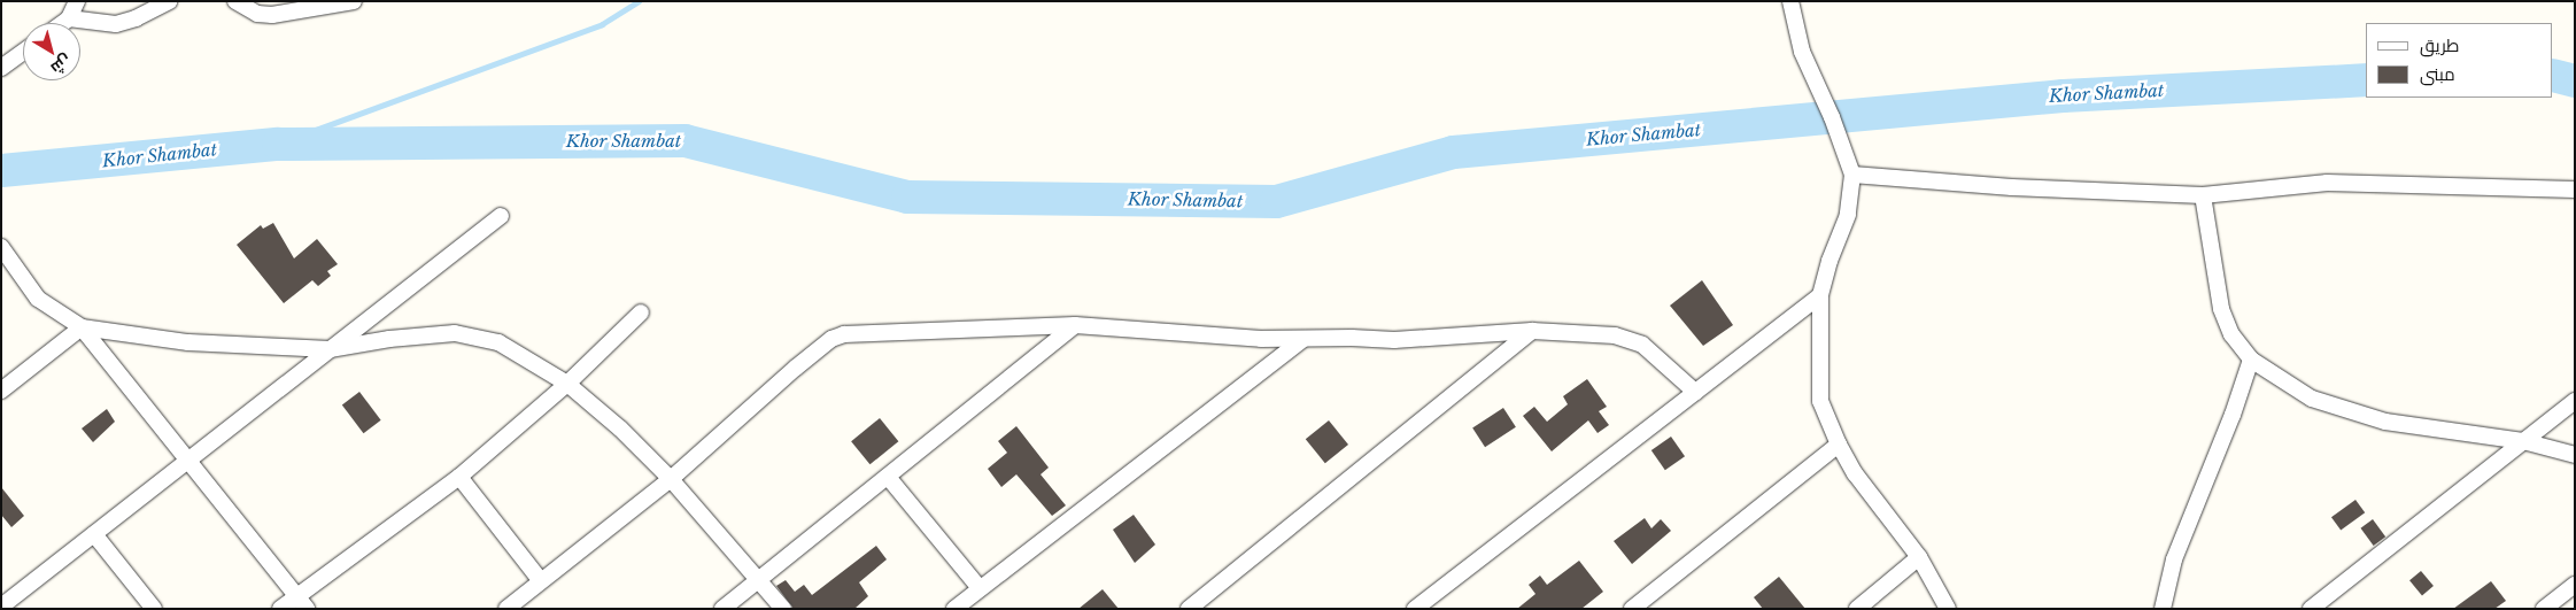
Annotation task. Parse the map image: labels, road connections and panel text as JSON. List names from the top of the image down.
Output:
{
  "water": ["Khor Shambat"],
  "legend": ["طريق", "مبنى"],
  "north": "bottom right"
}
